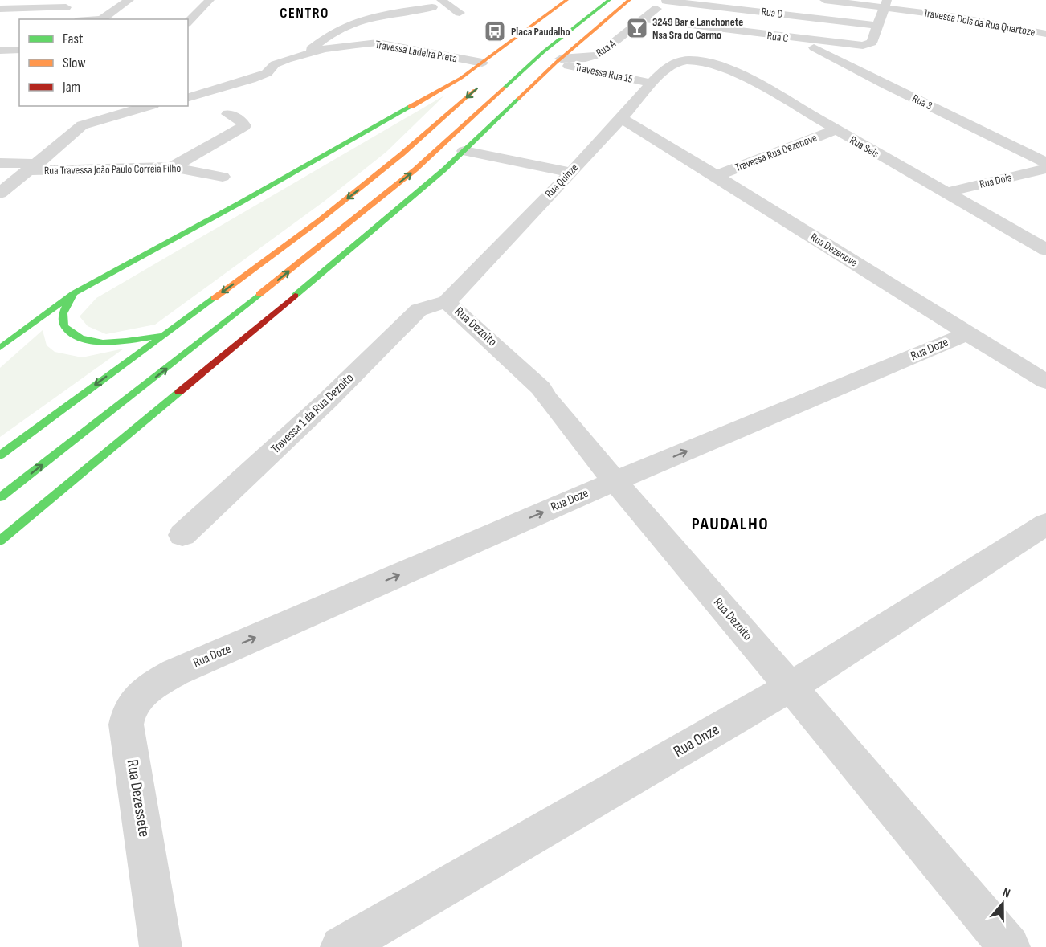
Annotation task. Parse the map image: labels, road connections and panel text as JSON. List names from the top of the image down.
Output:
{
  "streets": {
    "street": [
      "Rua D",
      "Travessa Dois da Rua Quartoze",
      "Rua C",
      "Rua A",
      "Travessa Ladeira Preta",
      "Travessa Rua 15",
      "Rua 3",
      "Rua Seis",
      "Travessa Rua Dezenove",
      "Rua Travessa João Paulo Correia Filho",
      "Rua Quinze",
      "Rua Dois",
      "Rua Dezenove",
      "Rua Dezoito",
      "Rua Doze",
      "Travessa 1 da Rua Dezoito",
      "Rua Onze",
      "Rua Dezessete"
    ]
  },
  "crossings": [
    ["Rua D", "Rua C"],
    ["Rua D", "Rua A"],
    ["Rua C", "Rua A"],
    ["Rua C", "Rua 3"],
    ["Rua A", "Travessa Rua 15"],
    ["Travessa Rua 15", "Rua Quinze"],
    ["Rua Seis", "Travessa Rua Dezenove"],
    ["Rua Seis", "Rua Quinze"],
    ["Rua Seis", "Rua Dois"],
    ["Travessa Rua Dezenove", "Rua Dezenove"],
    ["Rua Quinze", "Rua Dezenove"],
    ["Rua Quinze", "Rua Dezoito"],
    ["Rua Quinze", "Travessa 1 da Rua Dezoito"],
    ["Rua Dezenove", "Rua Doze"],
    ["Rua Dezoito", "Rua Doze"],
    ["Rua Dezoito", "Travessa 1 da Rua Dezoito"],
    ["Rua Dezoito", "Rua Onze"],
    ["Rua Doze", "Rua Dezessete"]
  ],
  "one_way": ["Rua Doze"],
  "districts": ["CENTRO", "PAUDALHO"],
  "places": {
    "bar": ["3249 Bar e Lanchonete Nsa Sra do Carmo"],
    "bus stop": ["Placa Paudalho"]
  },
  "legend": ["Fast", "Slow", "Jam"],
  "north": "top"
}
